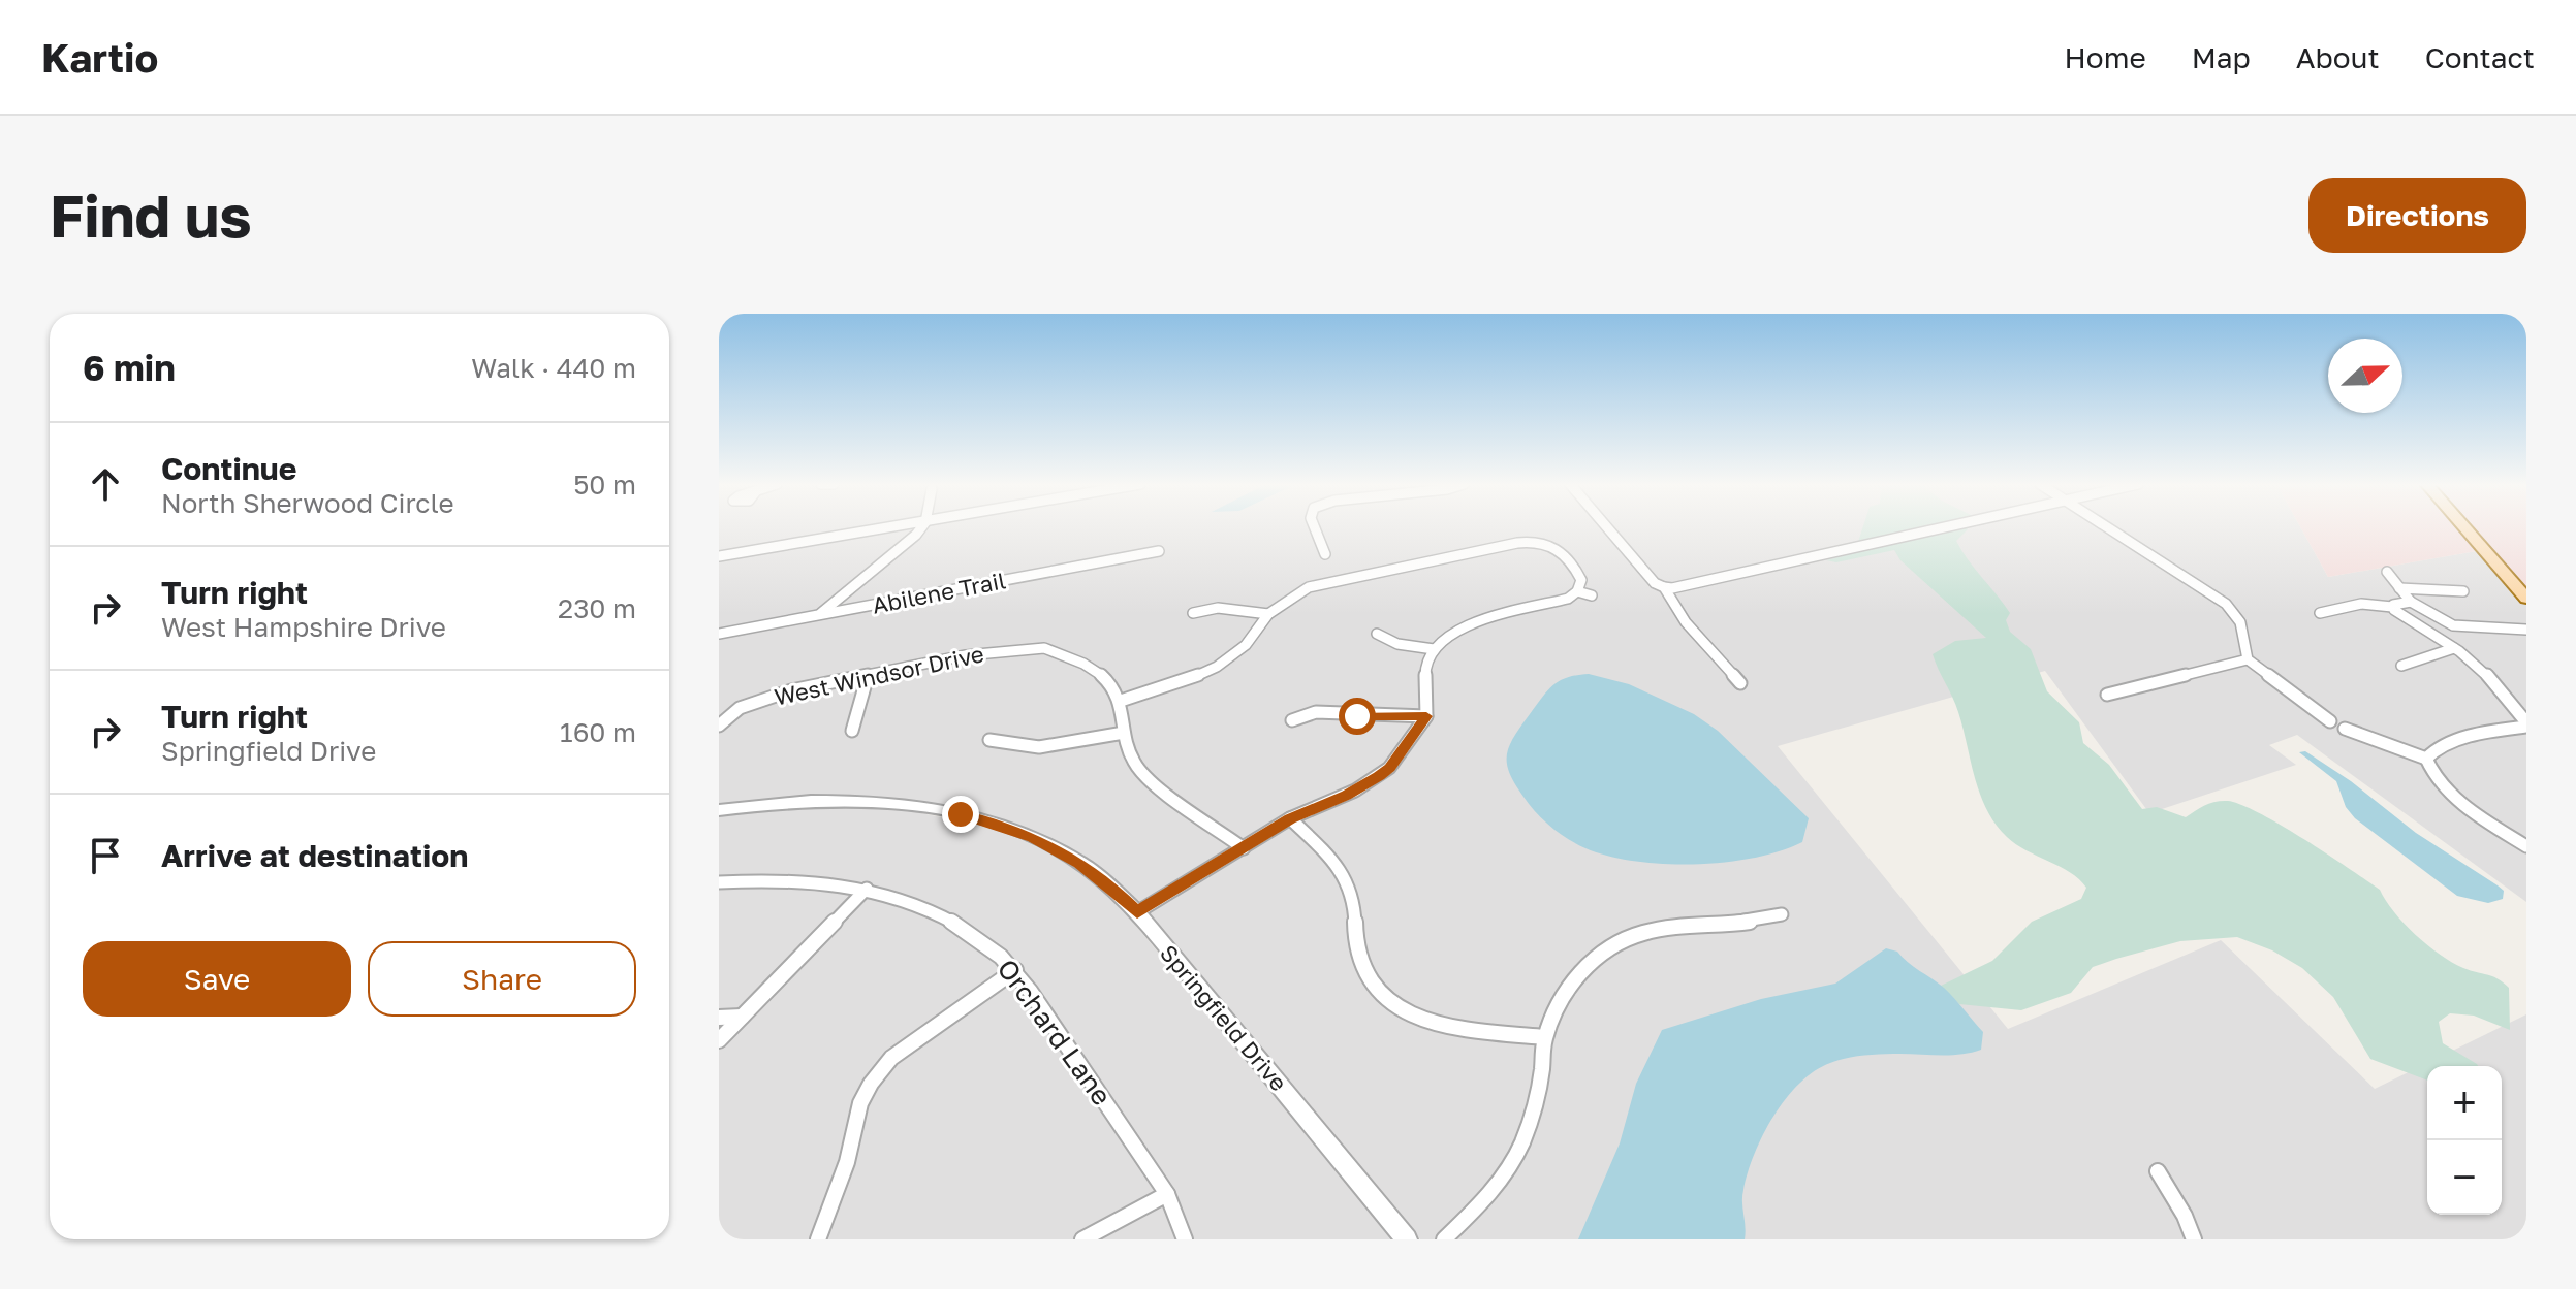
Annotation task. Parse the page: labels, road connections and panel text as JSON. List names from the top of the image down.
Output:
{
  "streets": {
    "street": [
      "Abilene Trail",
      "West Windsor Drive",
      "Springfield Drive",
      "Orchard Lane"
    ]
  },
  "north": "right",
  "page": {
    "header": "Kartio",
    "nav": [
      "Home",
      "Map",
      "About",
      "Contact"
    ],
    "buttons": [
      "Directions",
      ["Save", "Share"]
    ],
    "title": "Find us",
    "heading": ["6 min", "Walk · 440 m"],
    "list": [
      ["Continue", "North Sherwood Circle", "50 m"],
      ["Turn right", "West Hampshire Drive", "230 m"],
      ["Turn right", "Springfield Drive", "160 m"],
      "Arrive at destination"
    ],
    "map_buttons": ["+", "−"]
  }
}
